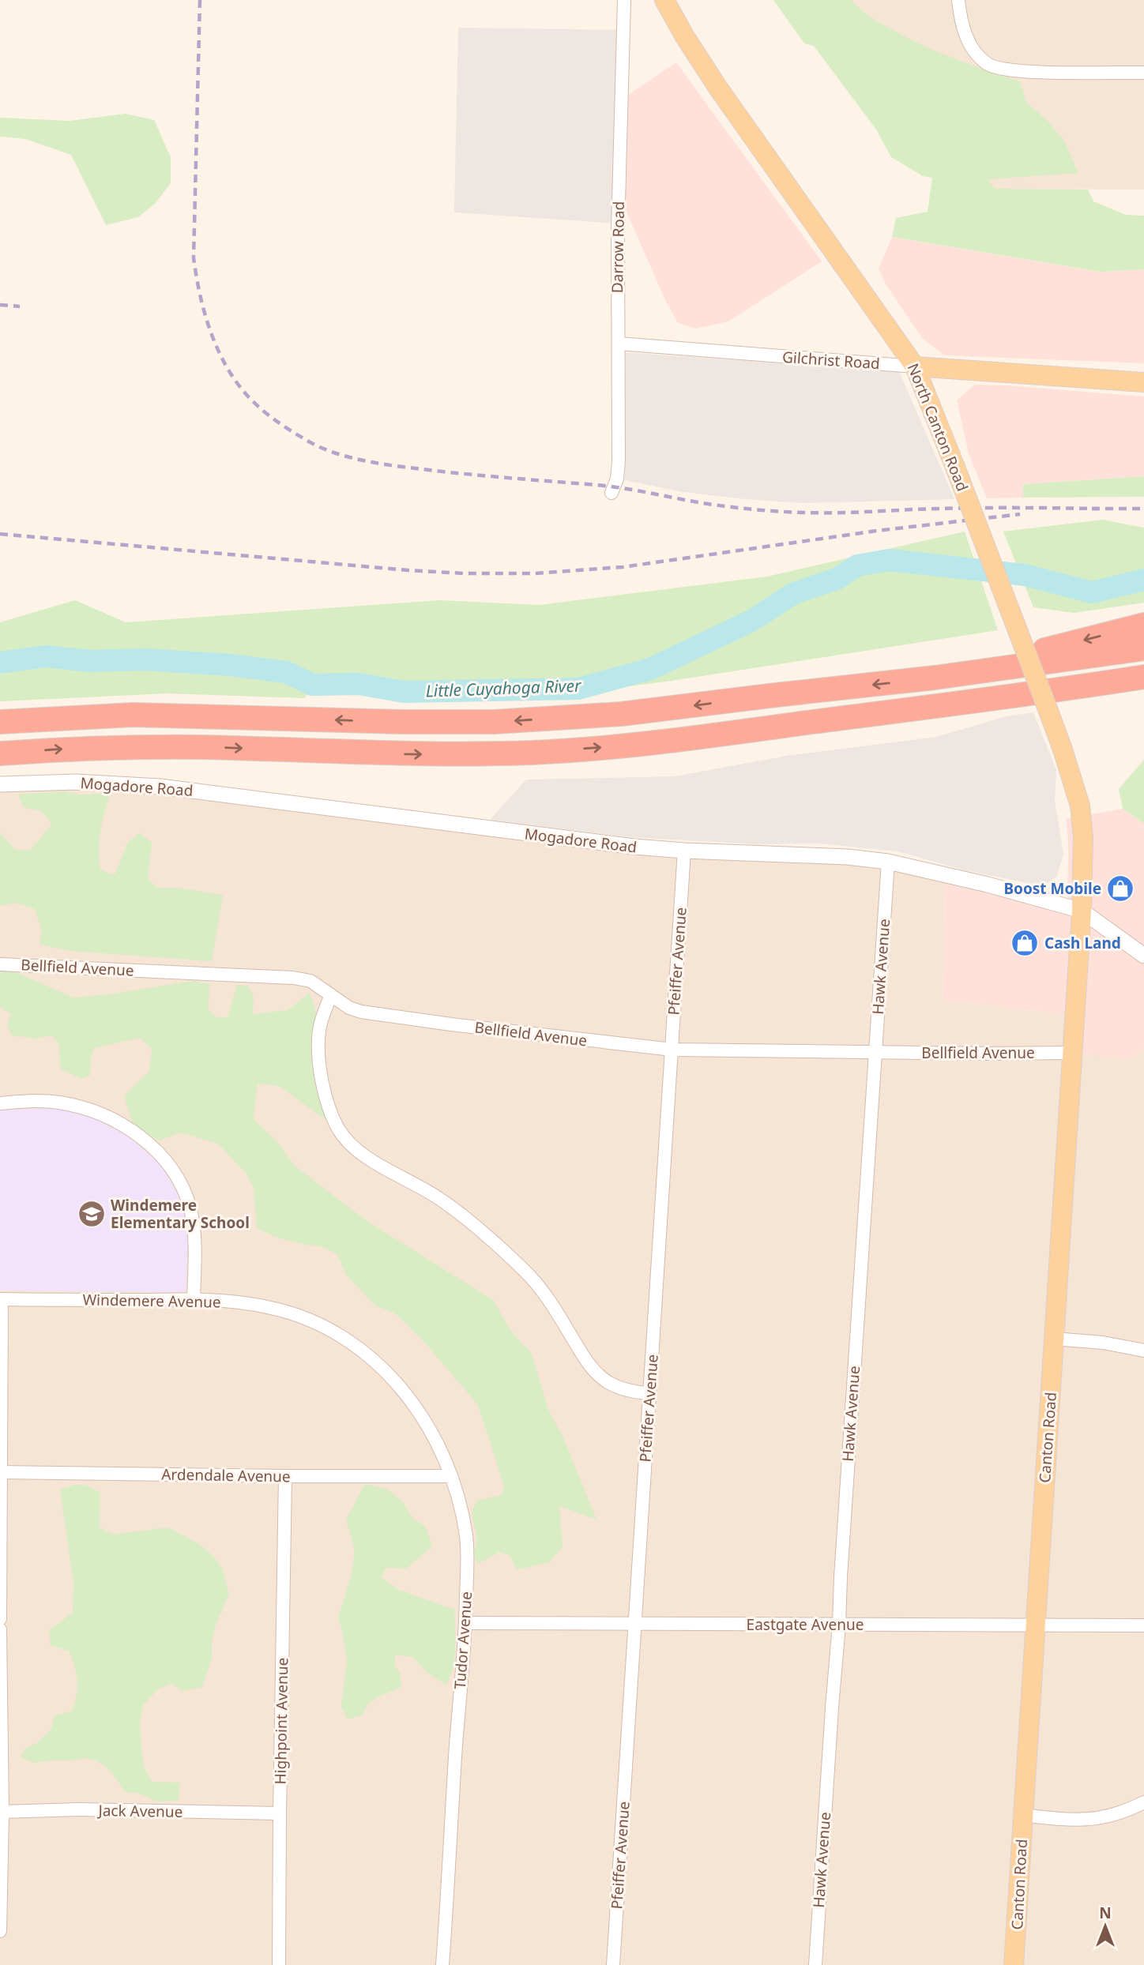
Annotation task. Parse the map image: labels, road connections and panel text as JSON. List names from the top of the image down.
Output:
{
  "streets": {
    "main road": ["Gilchrist Road", "North Canton Road", "Canton Road"],
    "street": [
      "Darrow Road",
      "Mogadore Road",
      "Pfeiffer Avenue",
      "Hawk Avenue",
      "Bellfield Avenue",
      "Windemere Avenue",
      "Ardendale Avenue",
      "Eastgate Avenue",
      "Tudor Avenue",
      "Highpoint Avenue",
      "Jack Avenue"
    ]
  },
  "crossings": [
    ["Darrow Road", "Gilchrist Road"],
    ["Gilchrist Road", "North Canton Road"],
    ["North Canton Road", "Mogadore Road"],
    ["North Canton Road", "Canton Road"],
    ["Mogadore Road", "Pfeiffer Avenue"],
    ["Mogadore Road", "Hawk Avenue"],
    ["Mogadore Road", "Canton Road"],
    ["Pfeiffer Avenue", "Bellfield Avenue"],
    ["Pfeiffer Avenue", "Eastgate Avenue"],
    ["Hawk Avenue", "Bellfield Avenue"],
    ["Hawk Avenue", "Eastgate Avenue"],
    ["Bellfield Avenue", "Canton Road"],
    ["Windemere Avenue", "Tudor Avenue"],
    ["Canton Road", "Eastgate Avenue"],
    ["Ardendale Avenue", "Tudor Avenue"],
    ["Ardendale Avenue", "Highpoint Avenue"],
    ["Eastgate Avenue", "Tudor Avenue"],
    ["Highpoint Avenue", "Jack Avenue"]
  ],
  "water": ["Little Cuyahoga River"],
  "places": {
    "shop": ["Boost Mobile", "Cash Land"],
    "school or university": ["Windemere Elementary School"]
  },
  "north": "top"
}
